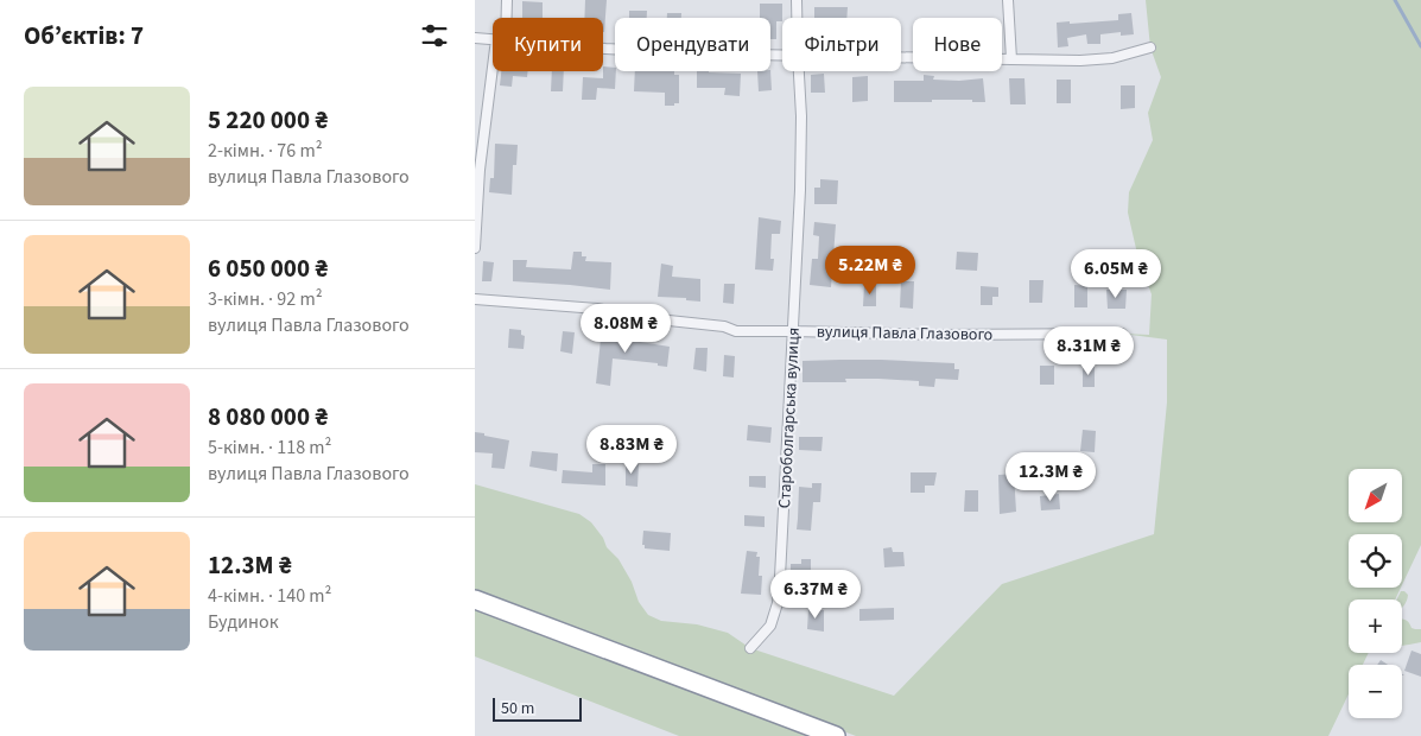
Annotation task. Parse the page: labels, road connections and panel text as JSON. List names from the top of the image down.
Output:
{
  "streets": {
    "street": ["вулиця Павла Глазового", "Староболгарська вулиця"]
  },
  "crossings": [
    ["вулиця Павла Глазового", "Староболгарська вулиця"]
  ],
  "scale_bar": "50 m",
  "north": "bottom left",
  "page": {
    "heading": "Об’єктів: 7",
    "chip": [
      "Купити",
      "Орендувати",
      "Фільтри",
      "Нове"
    ],
    "list": [
      {
        "name": "5 220 000 ₴",
        "note": "2-кімн. · 76 m² · вулиця Павла Глазового"
      },
      {
        "name": "6 050 000 ₴",
        "note": "3-кімн. · 92 m² · вулиця Павла Глазового"
      },
      {
        "name": "8 080 000 ₴",
        "note": "5-кімн. · 118 m² · вулиця Павла Глазового"
      },
      {
        "name": "12.3M ₴",
        "note": "4-кімн. · 140 m² · Будинок"
      }
    ],
    "price": [
      "5.22M ₴",
      "6.05M ₴",
      "8.08M ₴",
      "8.31M ₴",
      "8.83M ₴",
      "12.3M ₴",
      "6.37M ₴"
    ],
    "map_buttons": ["+", "−"],
    "scale": "50 m"
  }
}
